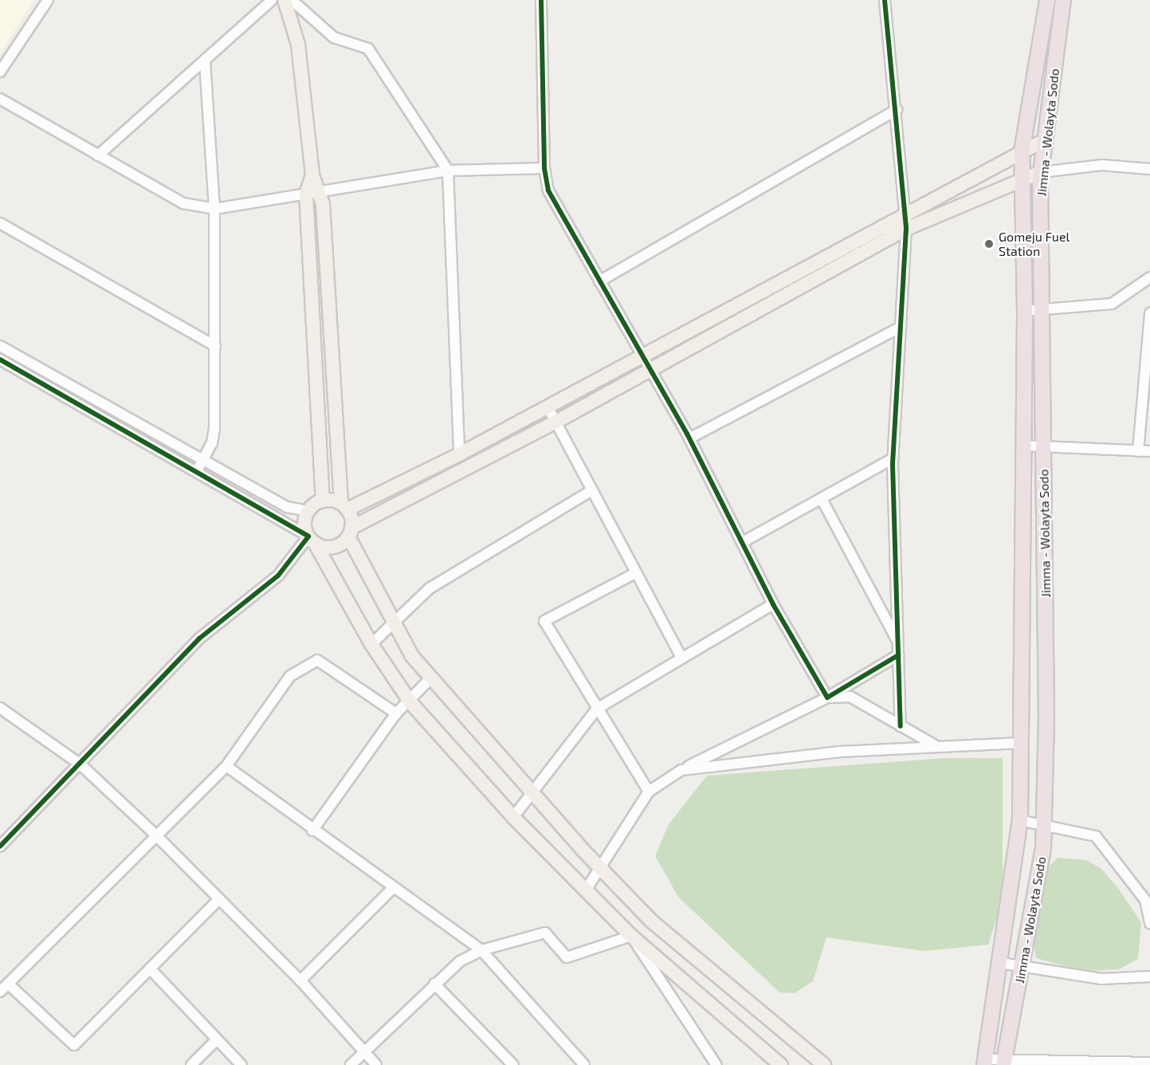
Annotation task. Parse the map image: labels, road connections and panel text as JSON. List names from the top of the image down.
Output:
{
  "streets": {
    "highway": ["Jimma - Wolayta Sodo"]
  },
  "places": ["Gomeju Fuel Station"]
}
